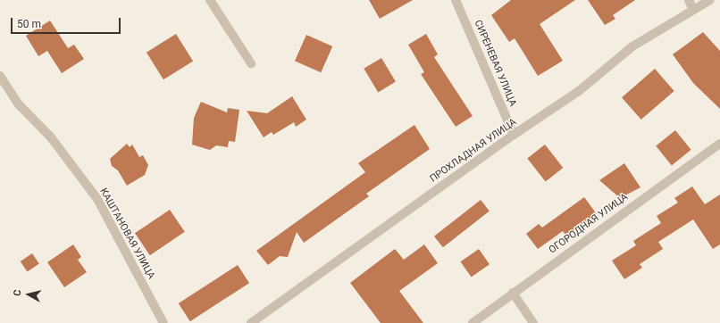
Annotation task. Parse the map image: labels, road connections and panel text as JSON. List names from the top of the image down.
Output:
{
  "streets": {
    "street": [
      "СИРЕНЕВАЯ УЛИЦА",
      "ПРОХЛАДНАЯ УЛИЦА",
      "ОГОРОДНАЯ УЛИЦА",
      "КАШТАНОВАЯ УЛИЦА"
    ]
  },
  "crossings": [
    ["СИРЕНЕВАЯ УЛИЦА", "ПРОХЛАДНАЯ УЛИЦА"]
  ],
  "scale_bar": "50 m",
  "north": "left"
}
